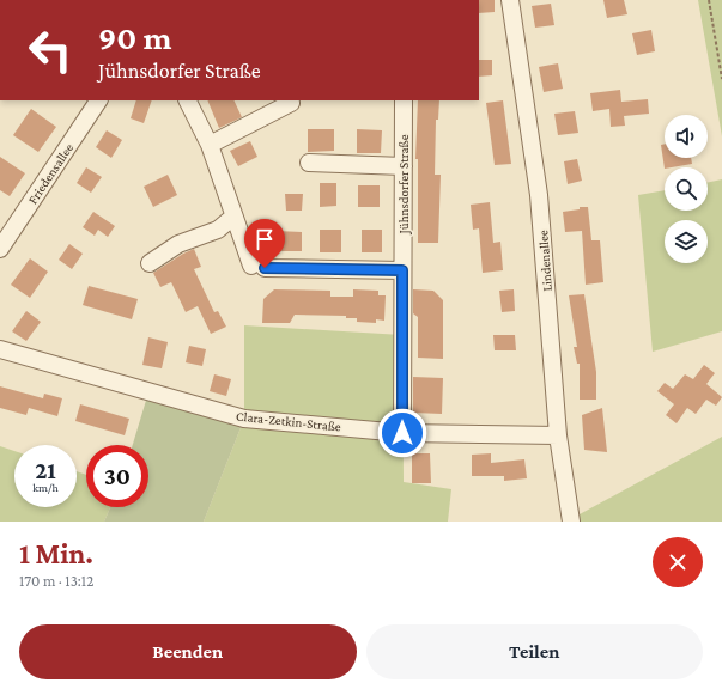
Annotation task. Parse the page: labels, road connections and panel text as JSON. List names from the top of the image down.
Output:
{
  "streets": {
    "street": [
      "Friedensallee",
      "Jühnsdorfer Straße",
      "Lindenallee",
      "Clara-Zetkin-Straße"
    ]
  },
  "crossings": [
    ["Jühnsdorfer Straße", "Clara-Zetkin-Straße"],
    ["Lindenallee", "Clara-Zetkin-Straße"]
  ],
  "page": {
    "turn": ["90 m", "Jühnsdorfer Straße"],
    "speed": "21 km/h",
    "limit": "30",
    "heading": ["1 Min.", "170 m · 13:12"],
    "buttons": ["Beenden", "Teilen"]
  }
}
